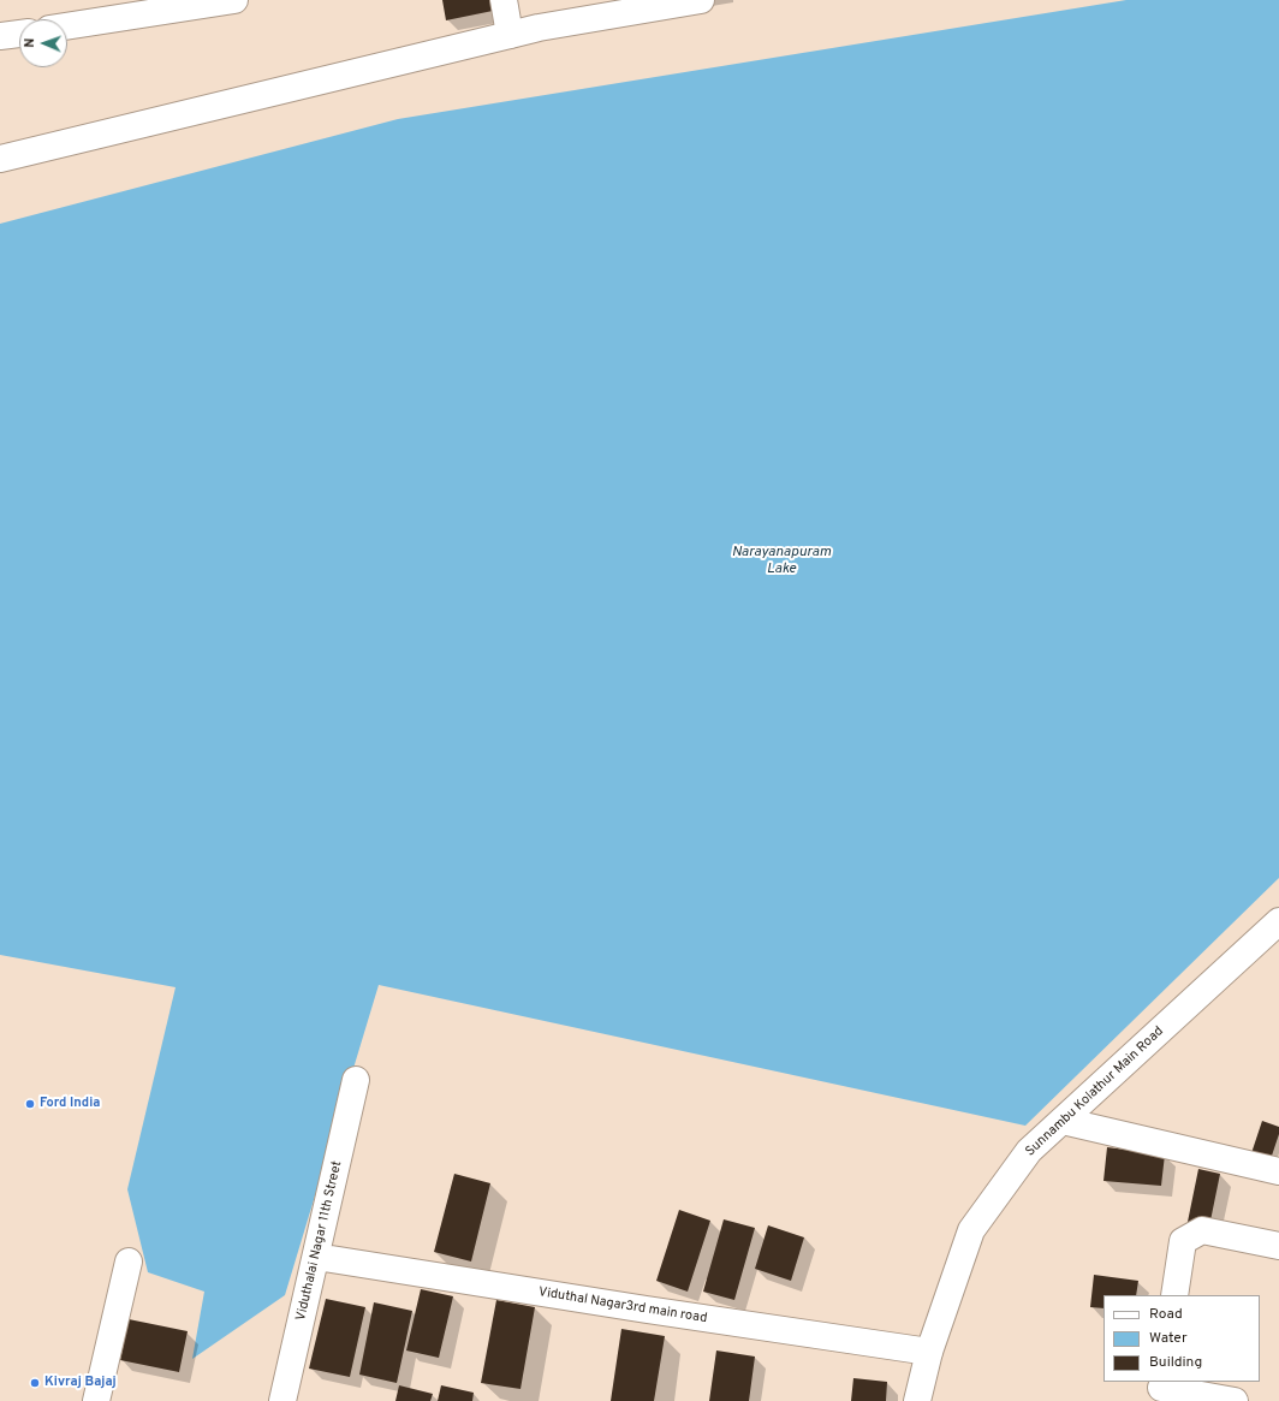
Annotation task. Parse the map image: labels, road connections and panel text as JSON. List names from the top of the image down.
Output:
{
  "streets": {
    "street": ["Sunnambu Kolathur Main Road", "Viduthalai Nagar 11th Street", "Viduthal Nagar3rd main road"]
  },
  "crossings": [
    ["Sunnambu Kolathur Main Road", "Viduthal Nagar3rd main road"],
    ["Viduthalai Nagar 11th Street", "Viduthal Nagar3rd main road"]
  ],
  "water": ["Narayanapuram Lake"],
  "places": ["Ford India", "Kivraj Bajaj"],
  "legend": ["Road", "Water", "Building"],
  "north": "left"
}
